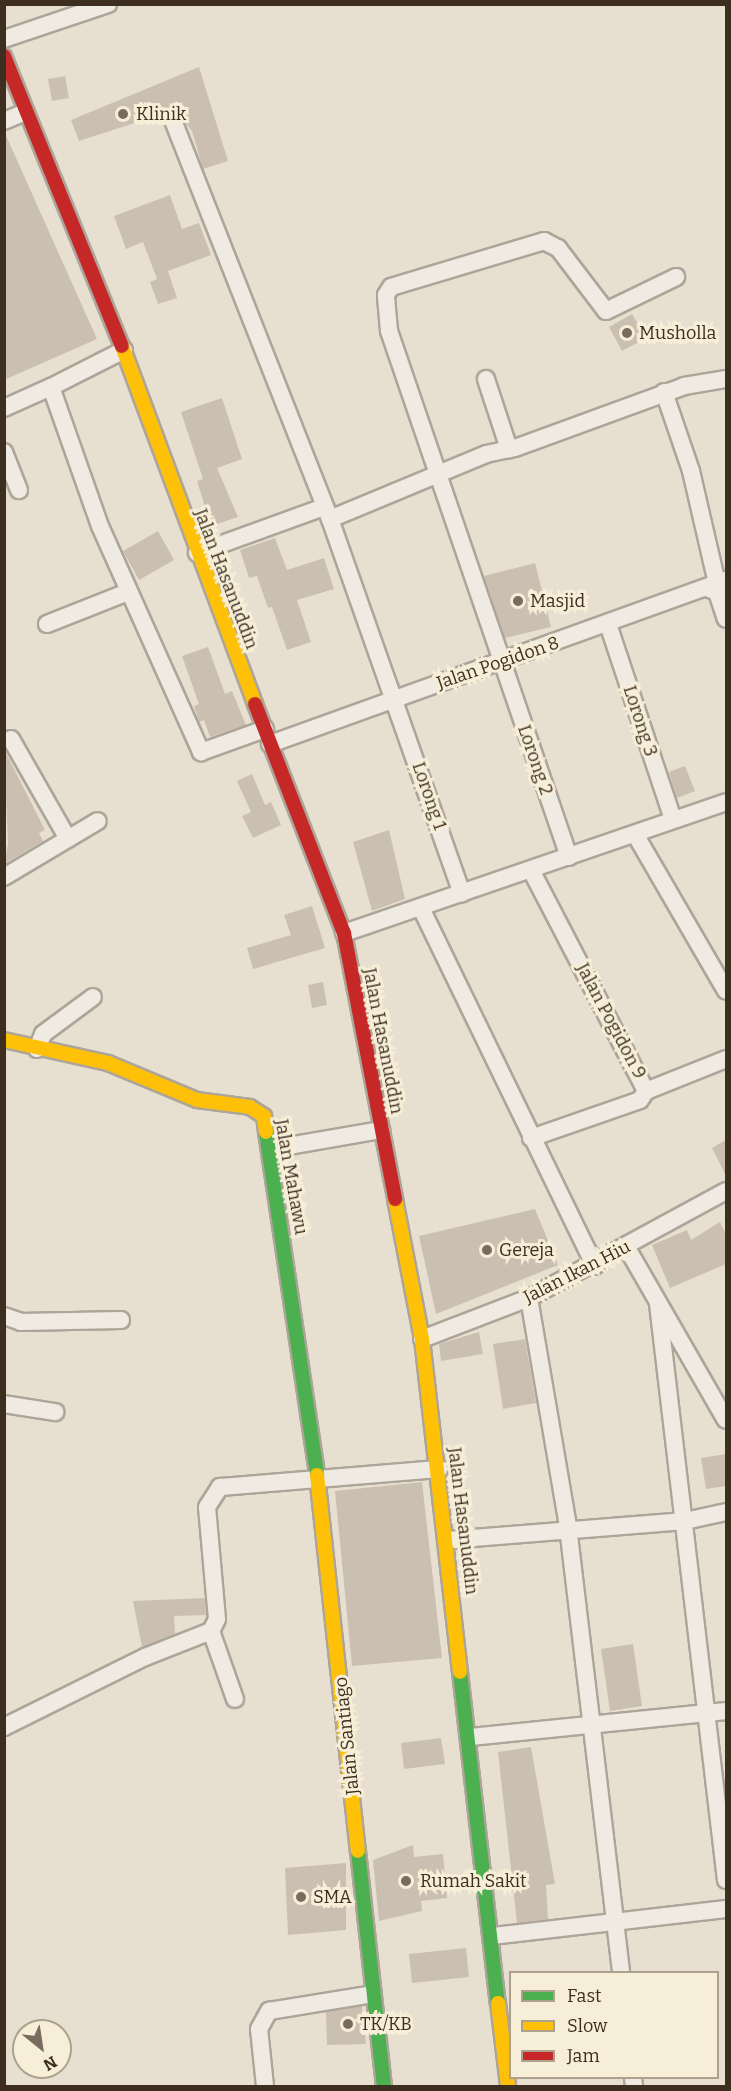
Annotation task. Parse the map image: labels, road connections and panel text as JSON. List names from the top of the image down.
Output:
{
  "streets": {
    "main road": ["Jalan Hasanuddin", "Jalan Mahawu", "Jalan Santiago"],
    "street": [
      "Jalan Pogidon 8",
      "Lorong 3",
      "Lorong 2",
      "Lorong 1",
      "Jalan Pogidon 9",
      "Jalan Ikan Hiu"
    ]
  },
  "crossings": [
    ["Jalan Hasanuddin", "Jalan Pogidon 8"],
    ["Jalan Hasanuddin", "Jalan Ikan Hiu"],
    ["Jalan Pogidon 8", "Lorong 3"],
    ["Jalan Pogidon 8", "Lorong 2"],
    ["Jalan Pogidon 8", "Lorong 1"],
    ["Jalan Mahawu", "Jalan Santiago"]
  ],
  "places": [
    "Klinik",
    "Musholla",
    "Masjid",
    "Gereja",
    "Rumah Sakit",
    "SMA",
    "TK/KB"
  ],
  "legend": ["Fast", "Slow", "Jam"],
  "north": "bottom right"
}
